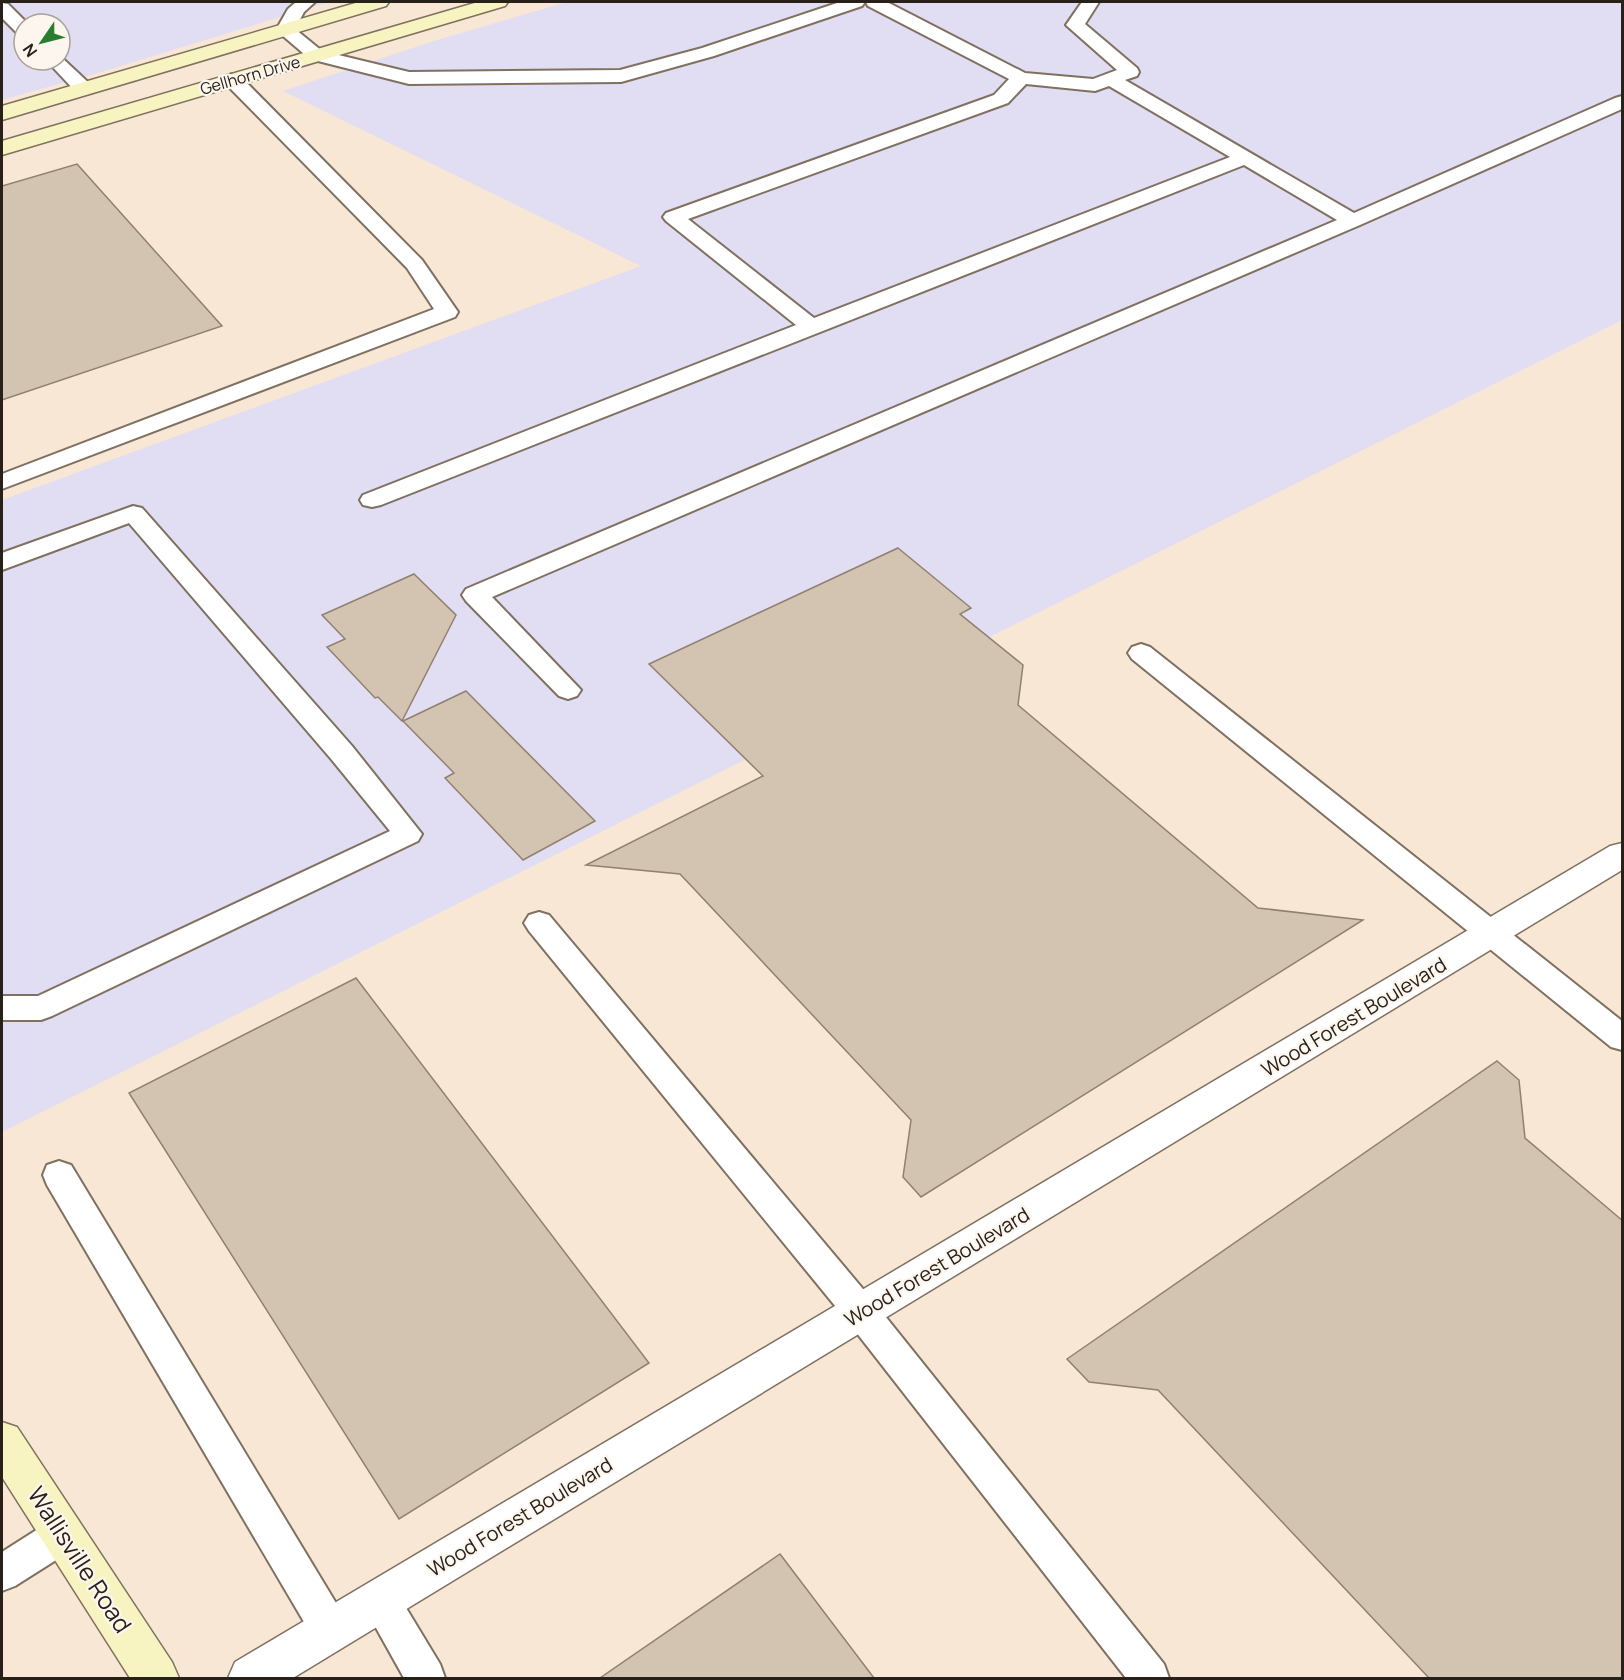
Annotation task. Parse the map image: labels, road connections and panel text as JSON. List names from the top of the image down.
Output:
{
  "streets": {
    "main road": ["Gellhorn Drive", "Wallisville Road"],
    "street": ["Wood Forest Boulevard"]
  },
  "north": "bottom left"
}
